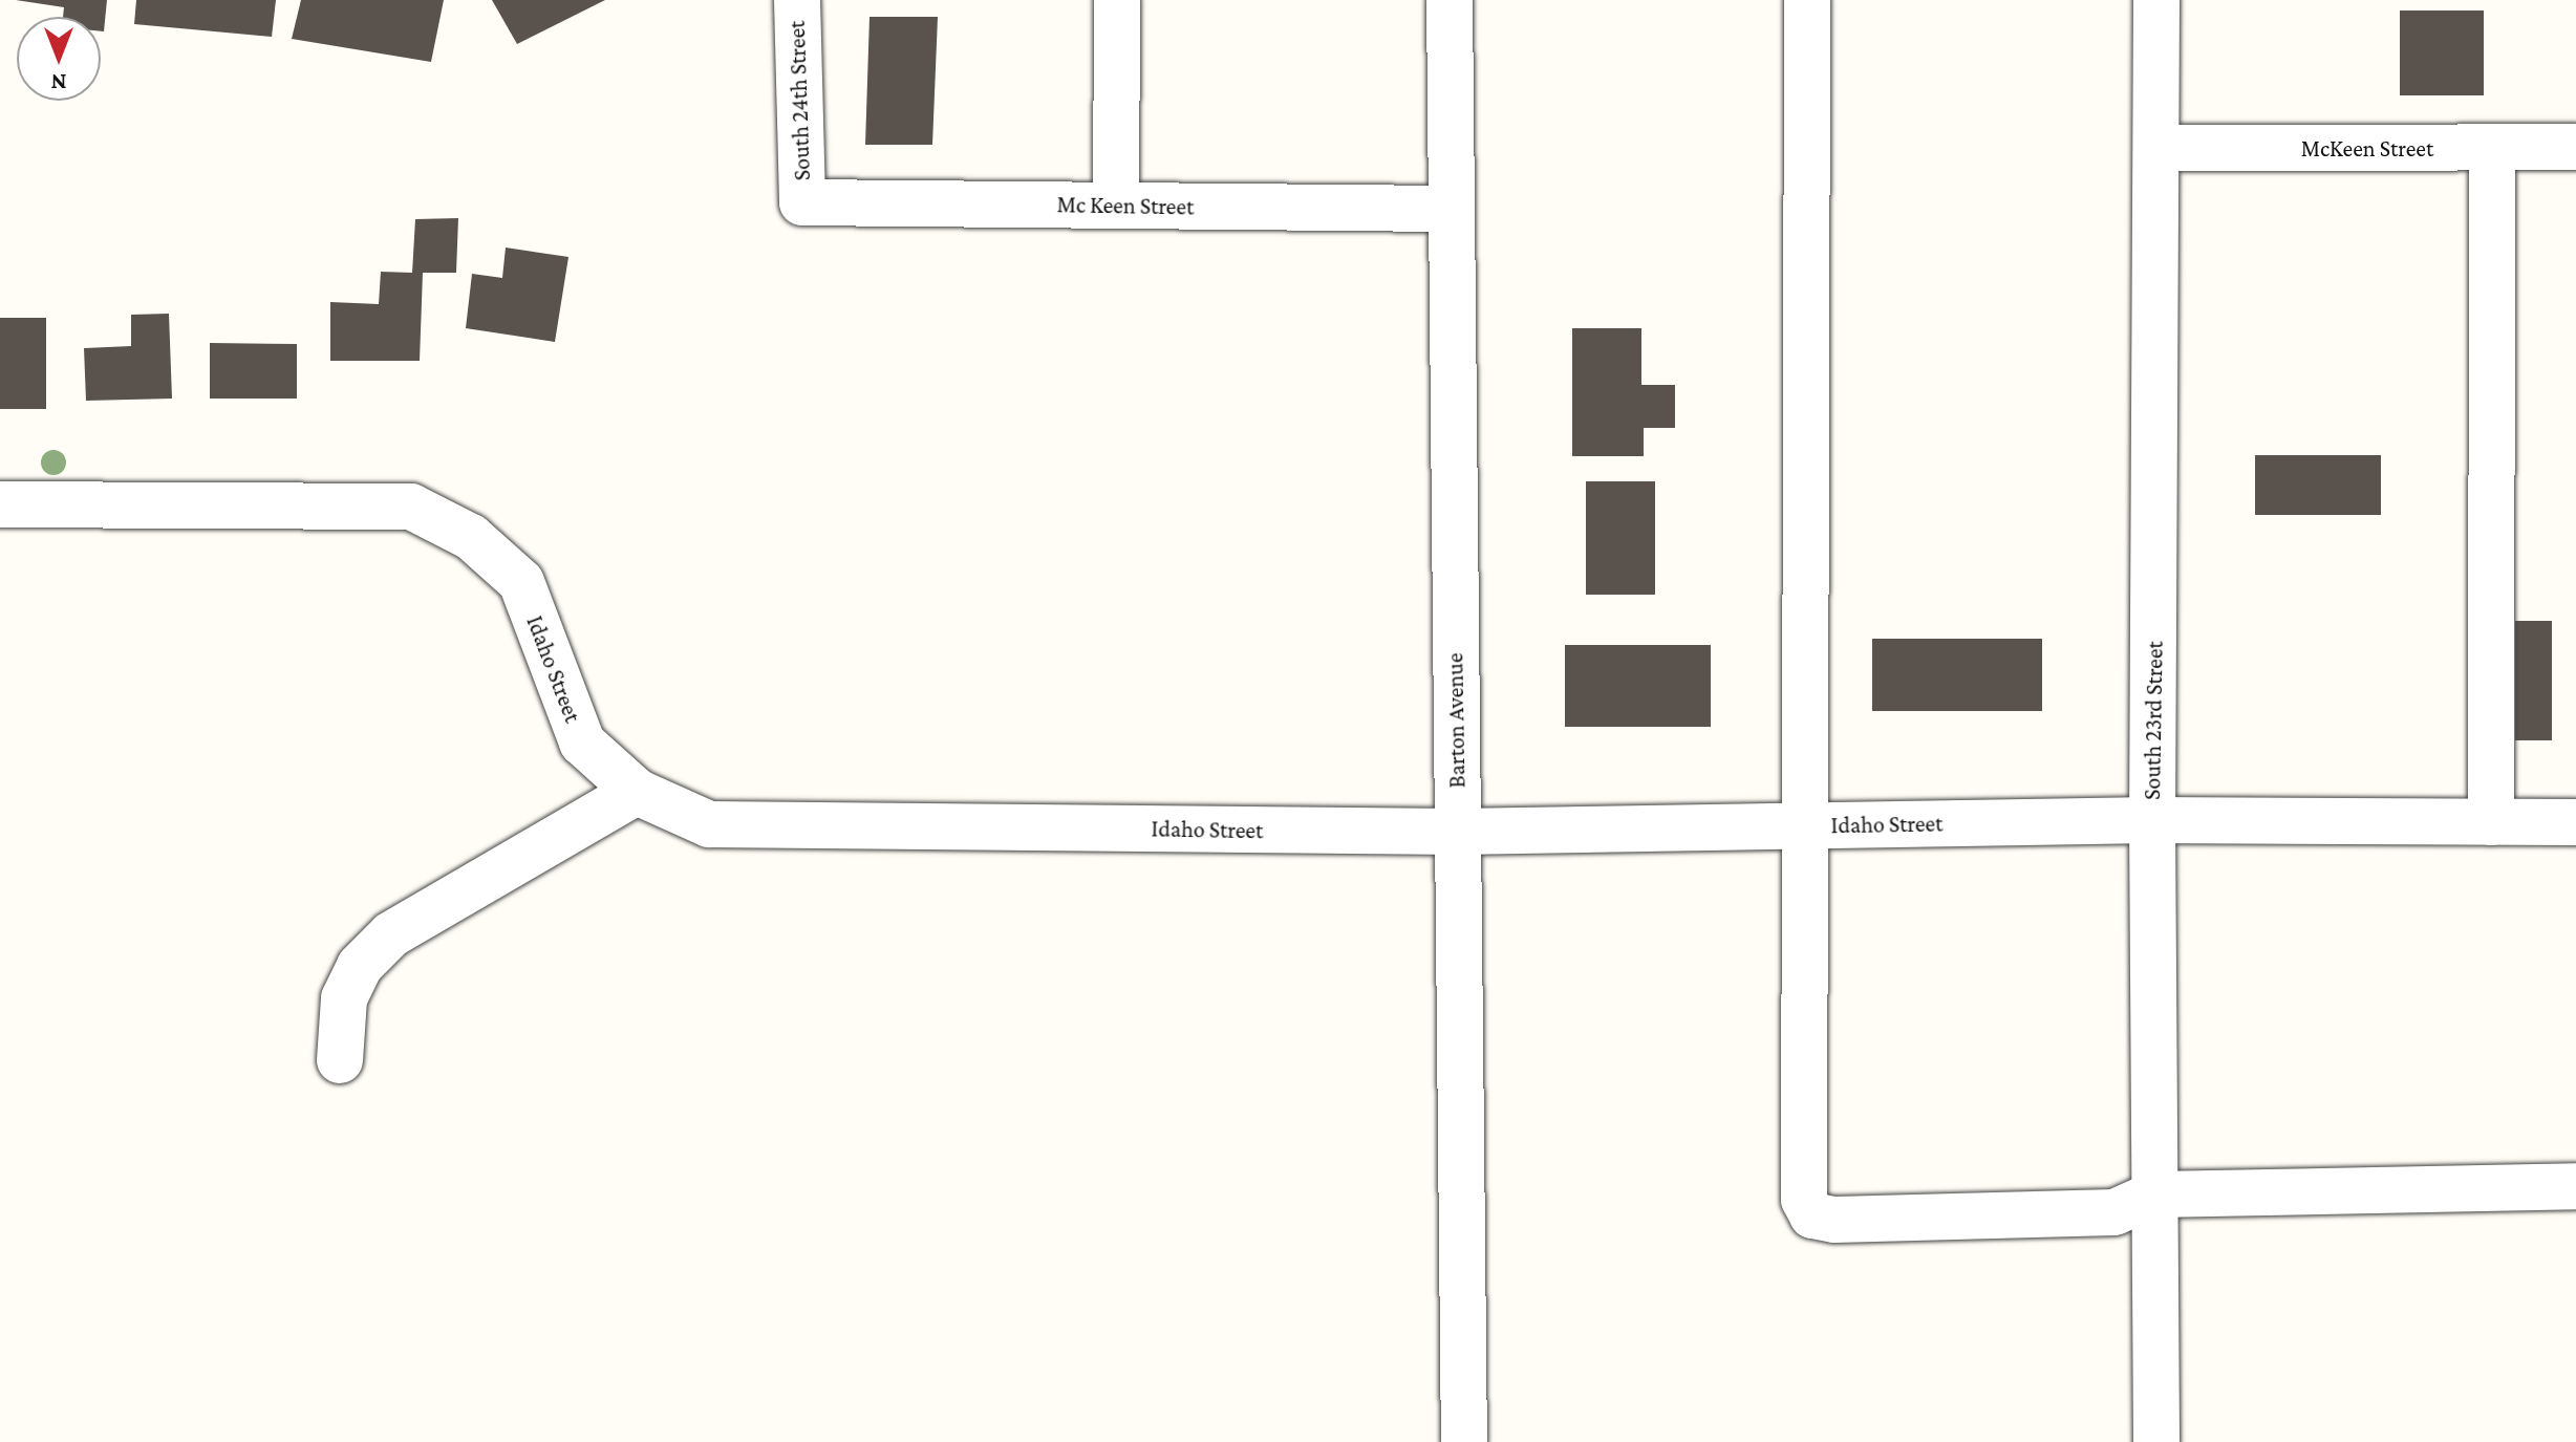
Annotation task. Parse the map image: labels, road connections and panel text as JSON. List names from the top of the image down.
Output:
{
  "streets": {
    "street": [
      "South 24th Street",
      "McKeen Street",
      "Mc Keen Street",
      "Idaho Street",
      "Barton Avenue",
      "South 23rd Street"
    ]
  },
  "crossings": [
    ["South 24th Street", "Mc Keen Street"],
    ["McKeen Street", "South 23rd Street"],
    ["Mc Keen Street", "Barton Avenue"],
    ["Idaho Street", "Barton Avenue"],
    ["Idaho Street", "South 23rd Street"]
  ],
  "north": "bottom"
}
